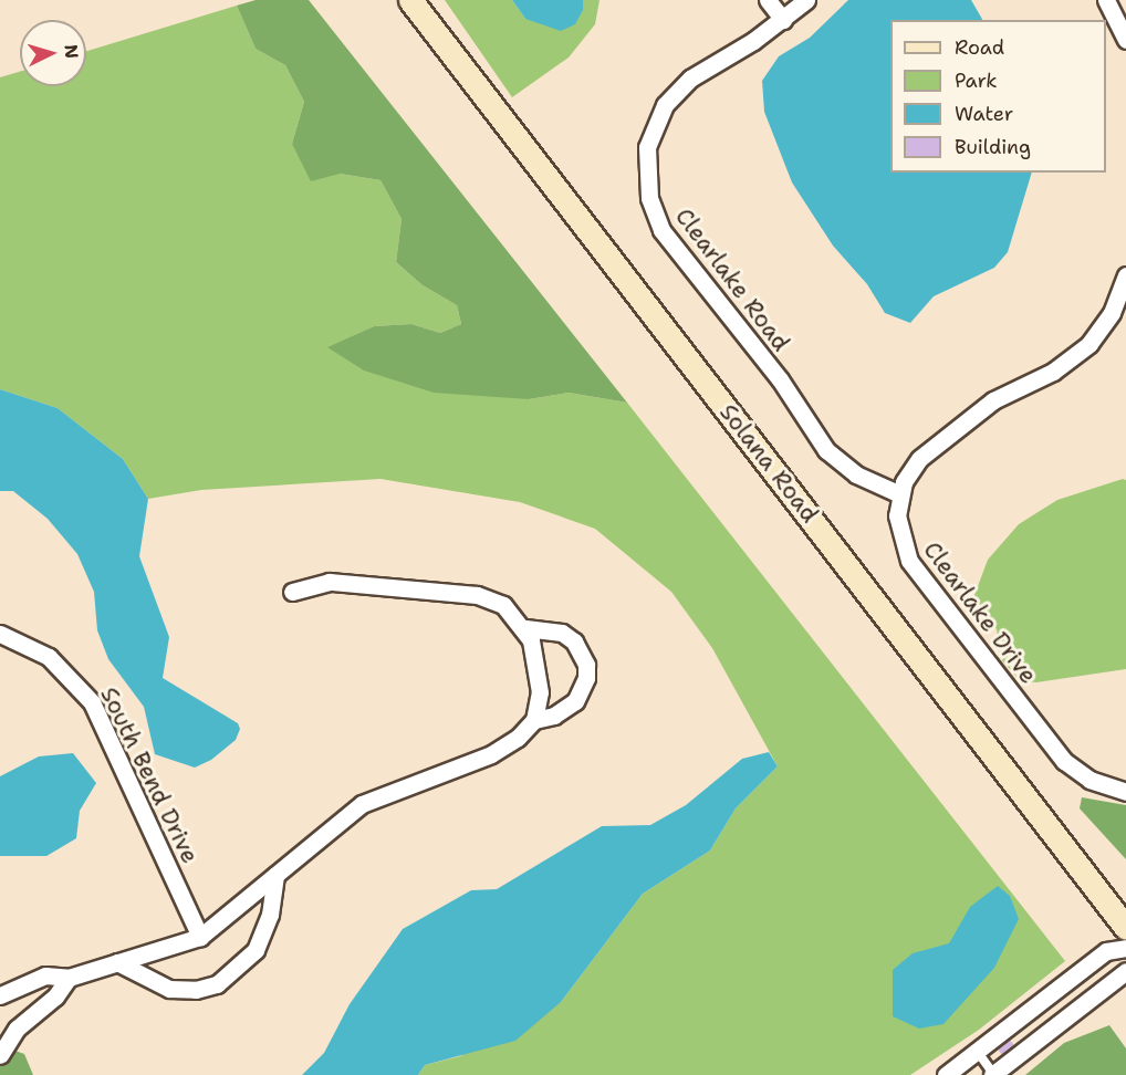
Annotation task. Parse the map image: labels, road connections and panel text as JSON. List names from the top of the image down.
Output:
{
  "streets": {
    "street": [
      "Clearlake Road",
      "Solana Road",
      "Clearlake Drive",
      "South Bend Drive"
    ]
  },
  "crossings": [
    ["Clearlake Road", "Clearlake Drive"]
  ],
  "legend": [
    "Road",
    "Park",
    "Water",
    "Building"
  ],
  "north": "right"
}
